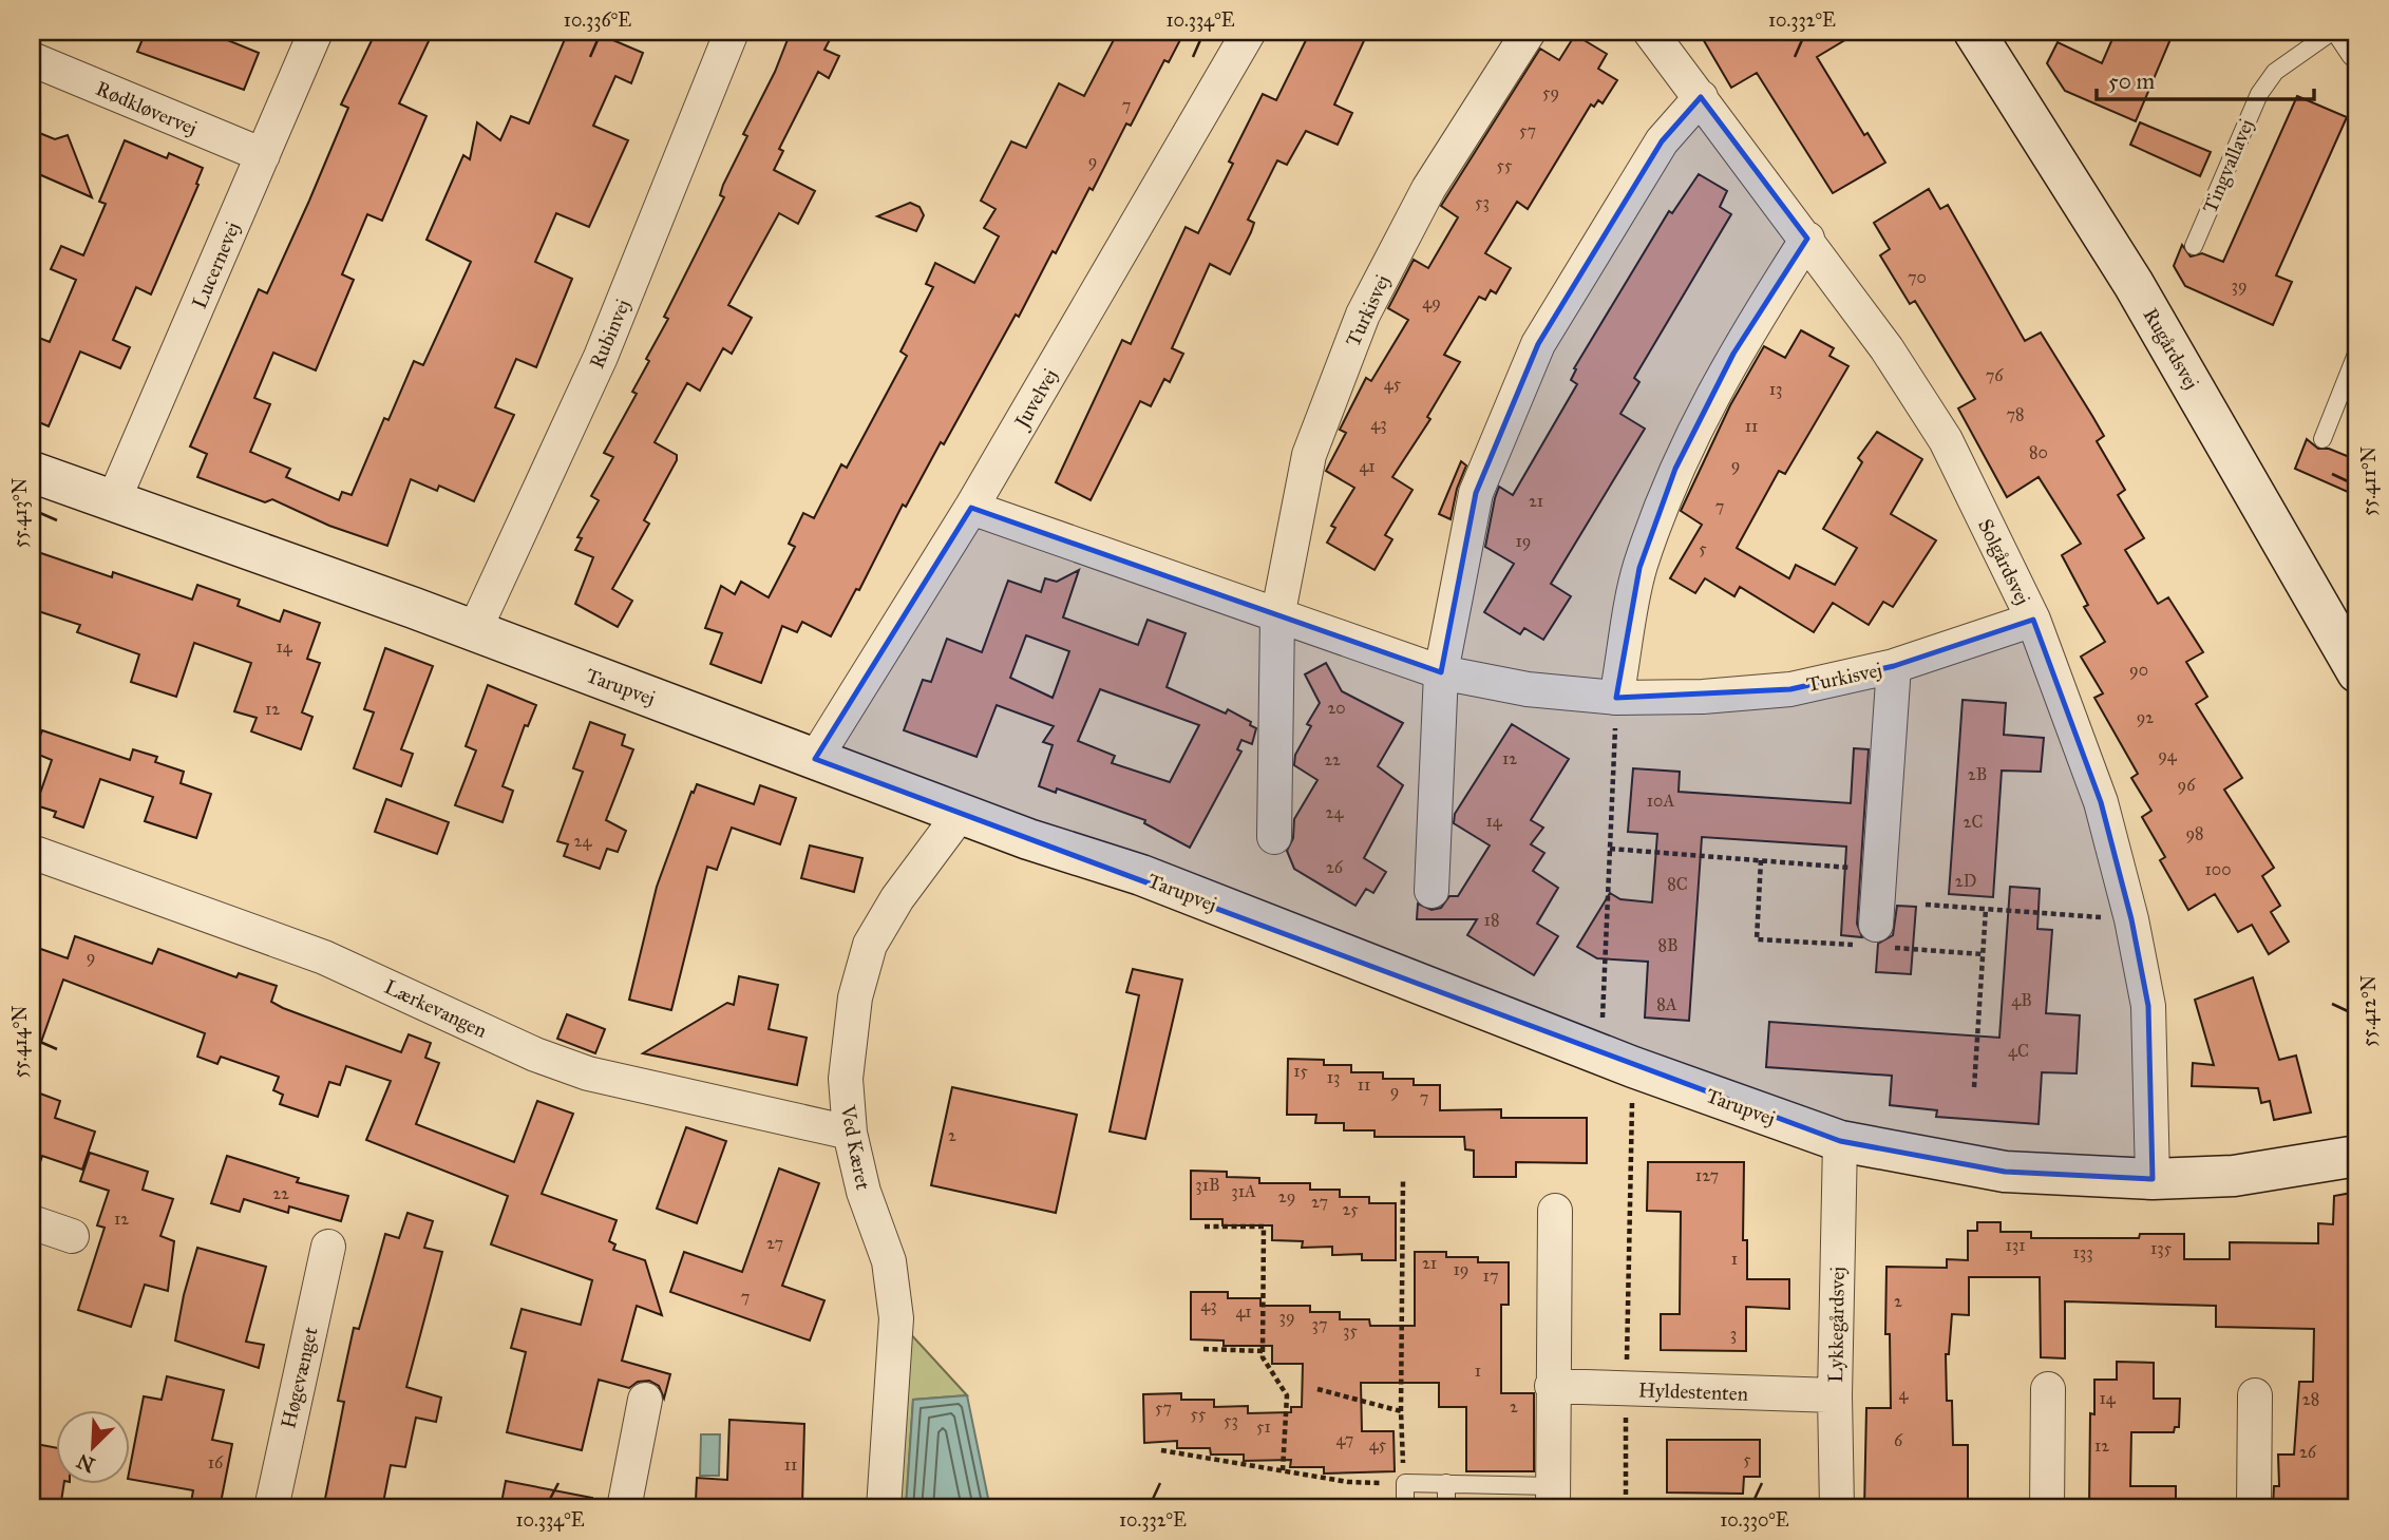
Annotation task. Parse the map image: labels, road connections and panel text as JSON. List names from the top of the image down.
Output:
{
  "streets": {
    "street": [
      "Rødkløvervej",
      "Lucernevej",
      "Turkisvej",
      "Rubinvej",
      "Rugårdsvej",
      "Juvelvej",
      "Solgårdsvej",
      "Tarupvej",
      "Lærkevangen",
      "Ved Kæret",
      "Lykkegårdsvej",
      "Høgevænget",
      "Hyldestenten"
    ],
    "lane": ["Tingvallavej"]
  },
  "crossings": [
    ["Rødkløvervej", "Lucernevej"],
    ["Lucernevej", "Tarupvej"],
    ["Turkisvej", "Juvelvej"],
    ["Turkisvej", "Solgårdsvej"],
    ["Rubinvej", "Tarupvej"],
    ["Juvelvej", "Tarupvej"],
    ["Solgårdsvej", "Tarupvej"],
    ["Tarupvej", "Ved Kæret"],
    ["Tarupvej", "Lykkegårdsvej"],
    ["Lærkevangen", "Ved Kæret"],
    ["Lykkegårdsvej", "Hyldestenten"]
  ],
  "house_numbers": [
    "59",
    "7",
    "57",
    "9",
    "55",
    "53",
    "70",
    "39",
    "49",
    "76",
    "45",
    "13",
    "78",
    "43",
    "11",
    "80",
    "9",
    "41",
    "21",
    "7",
    "19",
    "5",
    "14",
    "90",
    "20",
    "12",
    "92",
    "94",
    "12",
    "22",
    "2B",
    "96",
    "10A",
    "24",
    "14",
    "2C",
    "98",
    "24",
    "26",
    "100",
    "2D",
    "8C",
    "18",
    "8B",
    "9",
    "4B",
    "8A",
    "4C",
    "15",
    "13",
    "11",
    "9",
    "7",
    "2",
    "127",
    "31B",
    "31A",
    "22",
    "29",
    "27",
    "25",
    "12",
    "27",
    "131",
    "135",
    "133",
    "1",
    "21",
    "19",
    "17",
    "7",
    "2",
    "43",
    "41",
    "39",
    "37",
    "35",
    "3",
    "1",
    "4",
    "14",
    "28",
    "2",
    "57",
    "55",
    "53",
    "51",
    "47",
    "6",
    "45",
    "12",
    "26",
    "5",
    "16",
    "11"
  ],
  "scale_bar": "50 m",
  "north": "bottom left",
  "coordinates": [
    "10.336°E",
    "10.334°E",
    "10.332°E",
    "55.411°N",
    "55.413°N",
    "55.412°N",
    "55.414°N",
    "10.330°E"
  ]
}
